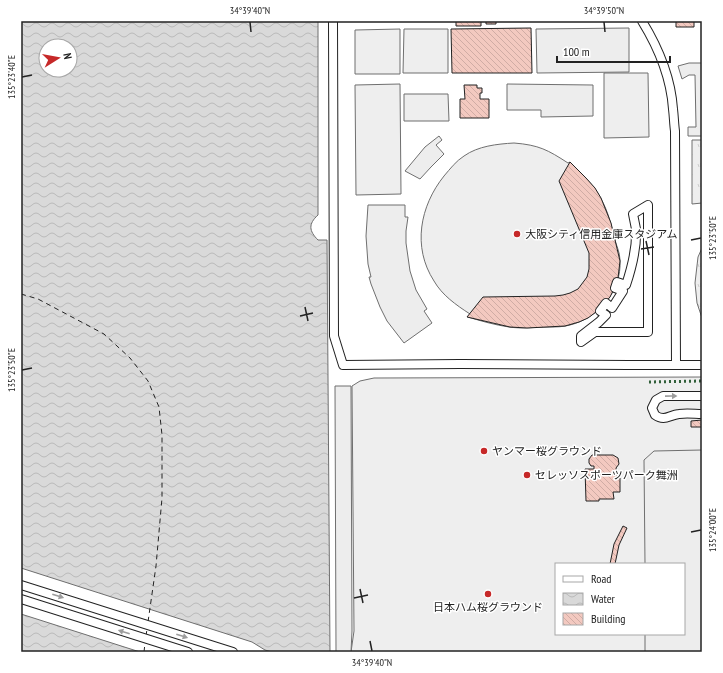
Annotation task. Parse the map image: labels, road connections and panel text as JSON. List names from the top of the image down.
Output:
{
  "places": [
    "大阪シティ信用金庫スタジアム",
    "ヤンマー桜グラウンド",
    "セレッソスポーツパーク舞洲",
    "日本ハム桜グラウンド"
  ],
  "legend": ["Road", "Water", "Building"],
  "scale_bar": "100 m",
  "north": "right",
  "coordinates": [
    "34°39'40\"N",
    "34°39'50\"N",
    "135°23'40\"E",
    "135°23'50\"E",
    "135°24'00\"E"
  ]
}
